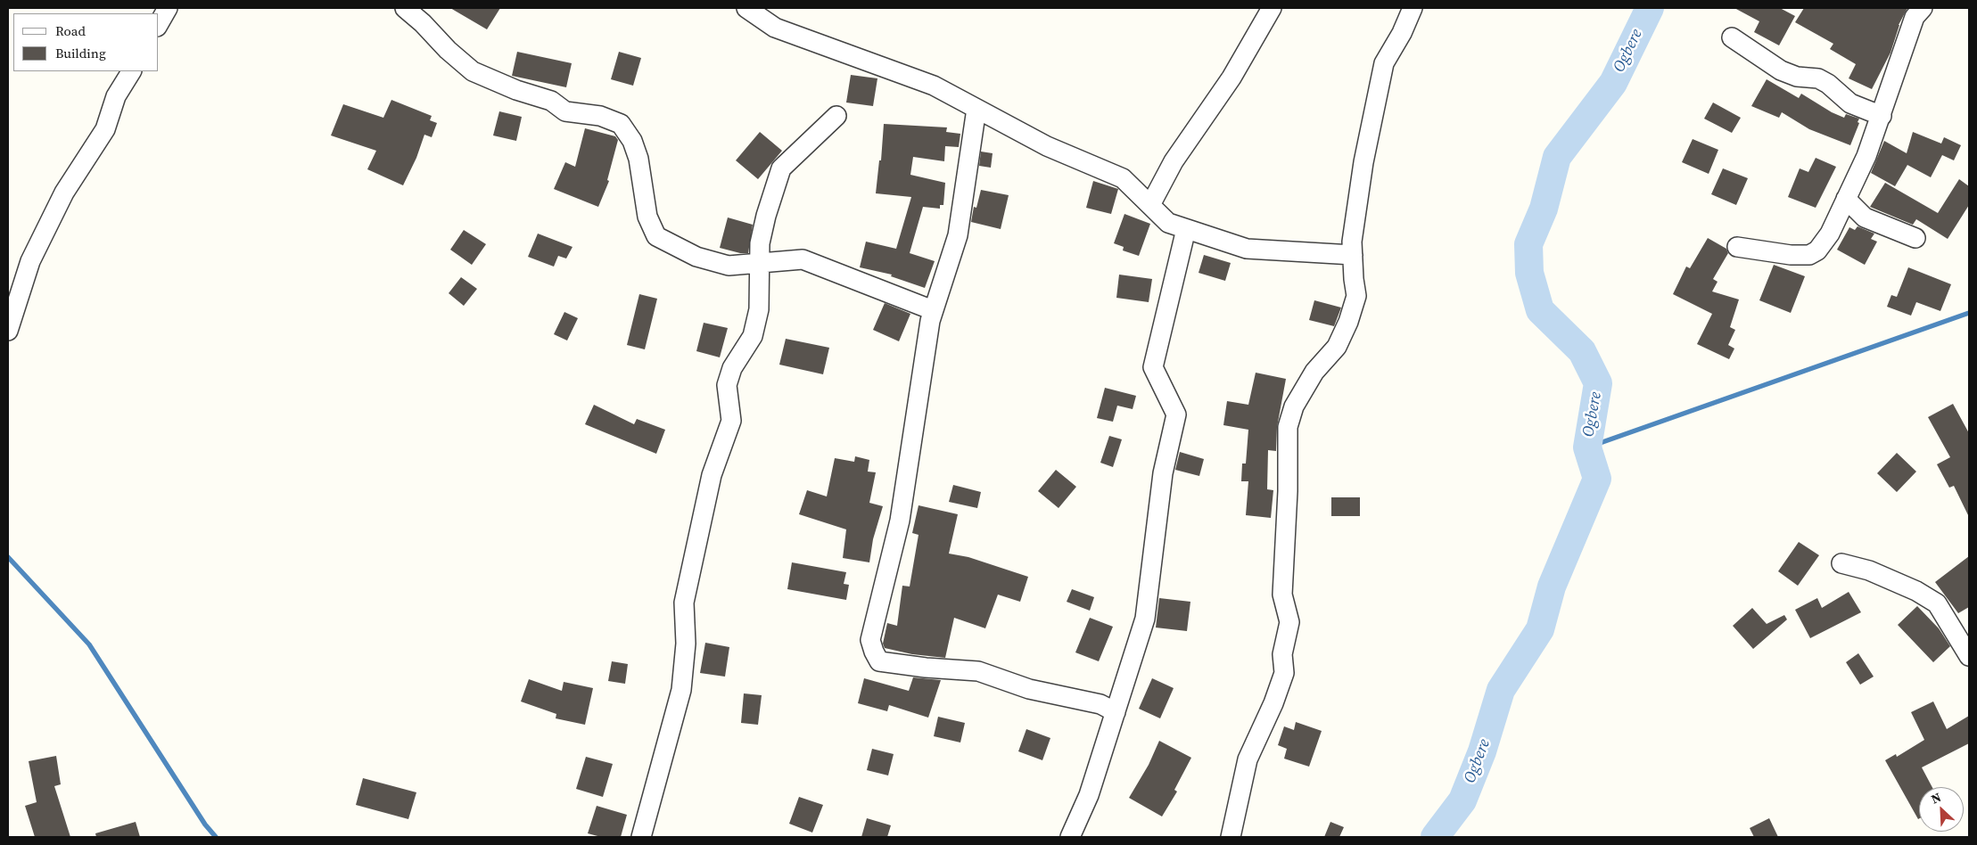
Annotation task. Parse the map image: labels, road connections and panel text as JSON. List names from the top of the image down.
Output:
{
  "water": ["Ogbere"],
  "legend": ["Road", "Building"],
  "north": "top left"
}
